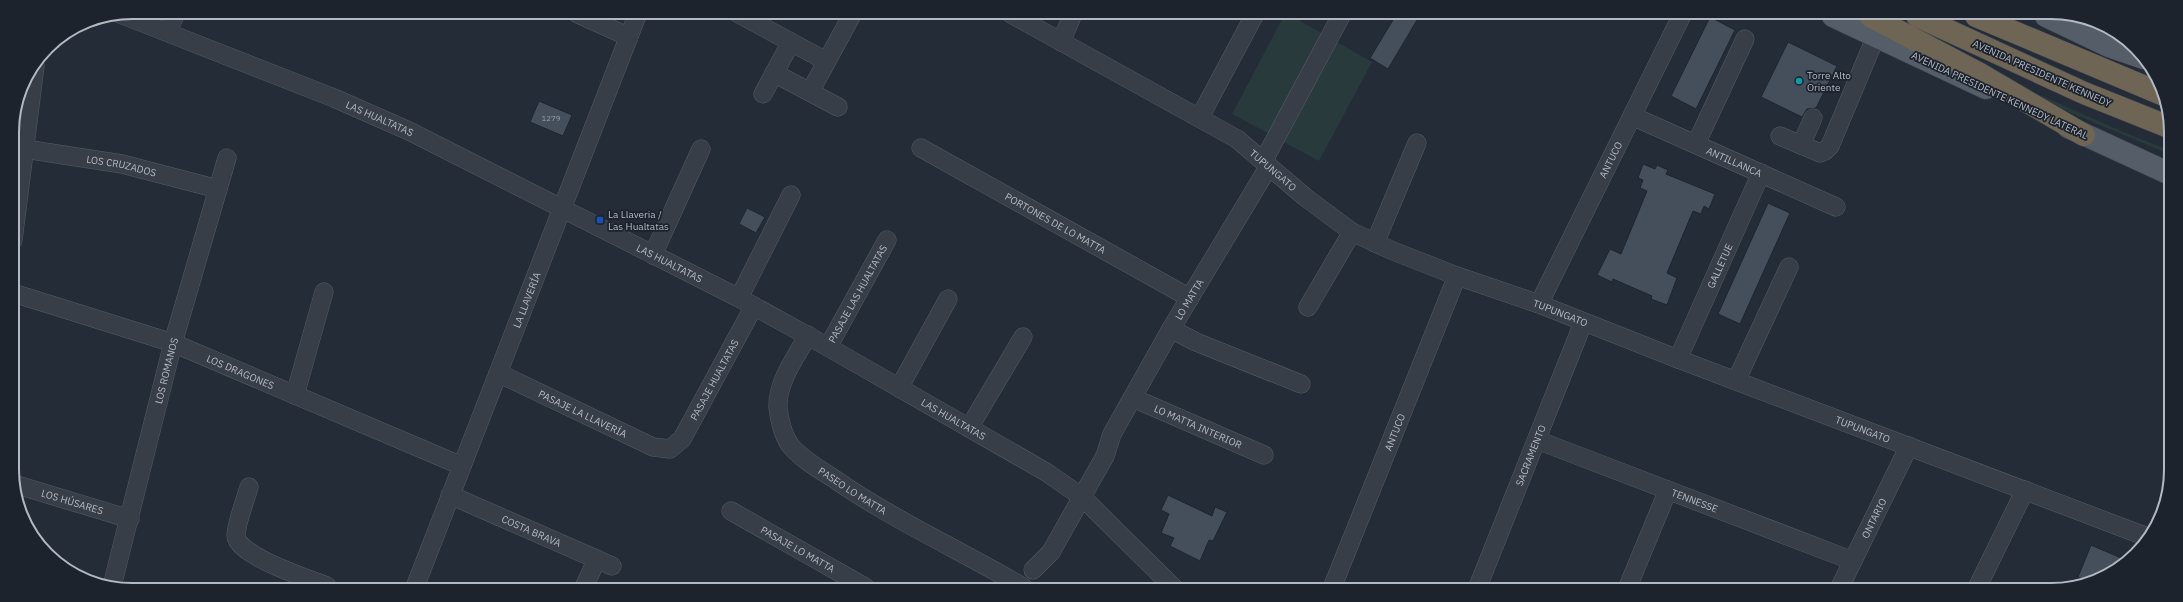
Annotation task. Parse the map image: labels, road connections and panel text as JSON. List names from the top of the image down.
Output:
{
  "streets": {
    "highway": ["AVENIDA PRESIDENTE KENNEDY"],
    "main road": ["AVENIDA PRESIDENTE KENNEDY LATERAL"],
    "street": [
      "LAS HUALTATAS",
      "ANTUCO",
      "ANTILLANCA",
      "LOS CRUZADOS",
      "TUPUNGATO",
      "PORTONES DE LO MATTA",
      "GALLETUE",
      "PASAJE LAS HUALTATAS",
      "LO MATTA",
      "LA LLAVERÍA",
      "LOS ROMANOS",
      "LOS DRAGONES",
      "PASAJE HUALTATAS",
      "PASAJE LA LLAVERÍA",
      "LO MATTA INTERIOR",
      "SACRAMENTO",
      "PASEO LO MATTA",
      "LOS HÚSARES",
      "TENNESSE",
      "ONTARIO",
      "COSTA BRAVA",
      "PASAJE LO MATTA"
    ]
  },
  "crossings": [
    ["LAS HUALTATAS", "PASAJE LAS HUALTATAS"],
    ["LAS HUALTATAS", "LO MATTA"],
    ["LAS HUALTATAS", "LA LLAVERÍA"],
    ["LAS HUALTATAS", "PASAJE HUALTATAS"],
    ["LAS HUALTATAS", "PASEO LO MATTA"],
    ["ANTUCO", "ANTILLANCA"],
    ["ANTUCO", "TUPUNGATO"],
    ["ANTILLANCA", "GALLETUE"],
    ["LOS CRUZADOS", "LOS ROMANOS"],
    ["TUPUNGATO", "GALLETUE"],
    ["TUPUNGATO", "LO MATTA"],
    ["TUPUNGATO", "SACRAMENTO"],
    ["TUPUNGATO", "ONTARIO"],
    ["PORTONES DE LO MATTA", "LO MATTA"],
    ["LO MATTA", "LO MATTA INTERIOR"],
    ["LA LLAVERÍA", "LOS DRAGONES"],
    ["LA LLAVERÍA", "PASAJE LA LLAVERÍA"],
    ["LA LLAVERÍA", "COSTA BRAVA"],
    ["LOS ROMANOS", "LOS DRAGONES"],
    ["LOS ROMANOS", "LOS HÚSARES"],
    ["PASAJE HUALTATAS", "PASAJE LA LLAVERÍA"],
    ["SACRAMENTO", "TENNESSE"],
    ["TENNESSE", "ONTARIO"]
  ],
  "places": {
    "other": ["Torre Alto Oriente"],
    "transit": ["La Llaveria / Las Hualtatas"]
  },
  "house_numbers": ["1279"]
}
